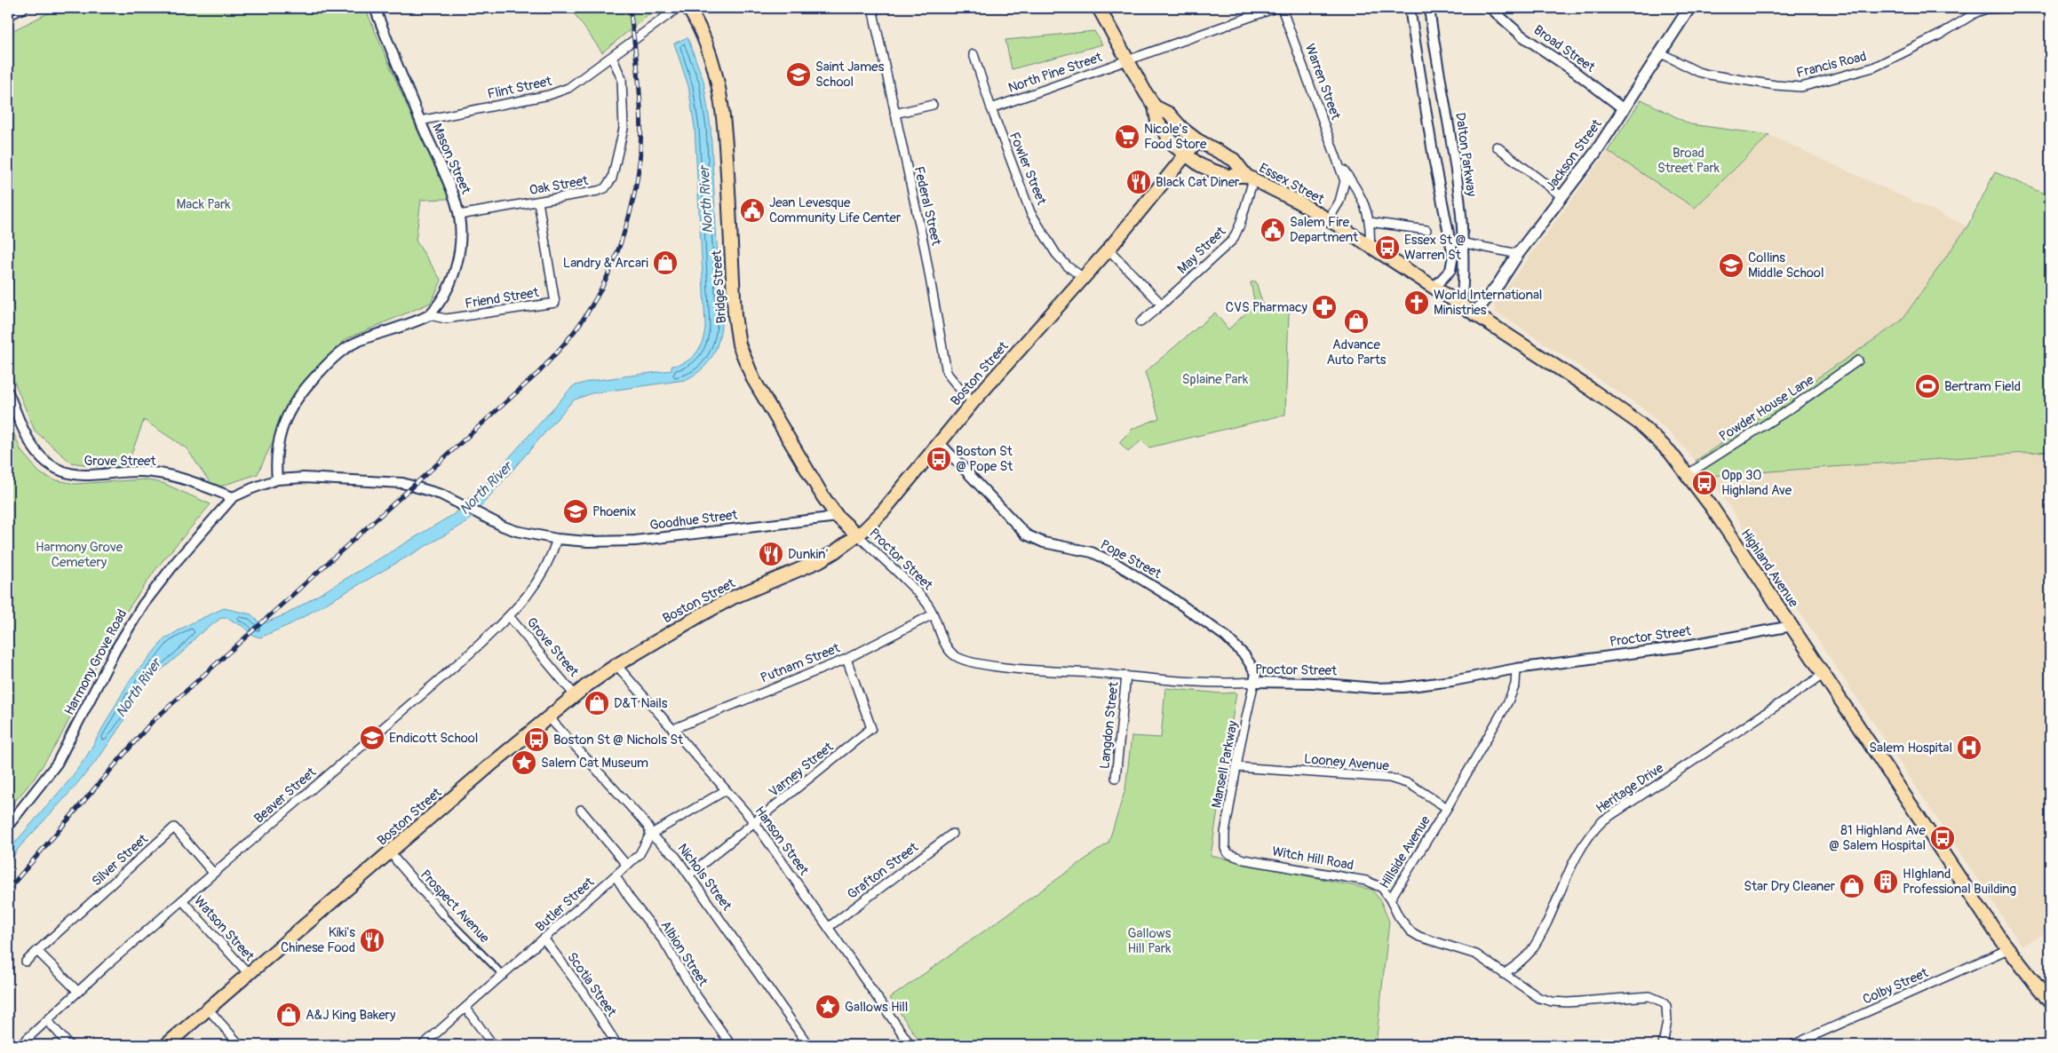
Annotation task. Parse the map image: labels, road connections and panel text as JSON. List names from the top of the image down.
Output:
{
  "streets": {
    "main road": [
      "Jackson Street",
      "Essex Street",
      "Bridge Street",
      "Boston Street",
      "Highland Avenue"
    ],
    "street": [
      "Broad Street",
      "Francis Road",
      "North Pine Street",
      "Warren Street",
      "Flint Street",
      "Dalton Parkway",
      "Mason Street",
      "Fowler Street",
      "Oak Street",
      "Federal Street",
      "May Street",
      "Friend Street",
      "Powder House Lane",
      "Grove Street",
      "Goodhue Street",
      "Proctor Street",
      "Pope Street",
      "Harmony Grove Road",
      "Putnam Street",
      "Langdon Street",
      "Looney Avenue",
      "Mansell Parkway",
      "Varney Street",
      "Heritage Drive",
      "Beaver Street",
      "Hanson Street",
      "Hillside Avenue",
      "Witch Hill Road",
      "Silver Street",
      "Grafton Street",
      "Nichols Street",
      "Butler Street",
      "Prospect Avenue",
      "Watson Street",
      "Albion Street",
      "Scotia Street",
      "Colby Street"
    ]
  },
  "crossings": [
    ["Broad Street", "Jackson Street"],
    ["Francis Road", "Jackson Street"],
    ["North Pine Street", "Fowler Street"],
    ["North Pine Street", "Essex Street"],
    ["Warren Street", "Essex Street"],
    ["Warren Street", "Highland Avenue"],
    ["Flint Street", "Mason Street"],
    ["Flint Street", "Oak Street"],
    ["Dalton Parkway", "Highland Avenue"],
    ["Jackson Street", "Highland Avenue"],
    ["Mason Street", "Oak Street"],
    ["Mason Street", "Friend Street"],
    ["Fowler Street", "Boston Street"],
    ["Essex Street", "May Street"],
    ["Essex Street", "Boston Street"],
    ["Essex Street", "Highland Avenue"],
    ["Oak Street", "Friend Street"],
    ["Federal Street", "Boston Street"],
    ["Bridge Street", "Boston Street"],
    ["Bridge Street", "Goodhue Street"],
    ["Bridge Street", "Proctor Street"],
    ["Boston Street", "Grove Street"],
    ["Boston Street", "Proctor Street"],
    ["Boston Street", "Pope Street"],
    ["Boston Street", "Hanson Street"],
    ["Boston Street", "Nichols Street"],
    ["Boston Street", "Prospect Avenue"],
    ["Boston Street", "Watson Street"],
    ["Powder House Lane", "Highland Avenue"],
    ["Grove Street", "Harmony Grove Road"],
    ["Grove Street", "Beaver Street"],
    ["Goodhue Street", "Beaver Street"],
    ["Proctor Street", "Pope Street"],
    ["Proctor Street", "Highland Avenue"],
    ["Proctor Street", "Putnam Street"],
    ["Proctor Street", "Langdon Street"],
    ["Proctor Street", "Mansell Parkway"],
    ["Proctor Street", "Hillside Avenue"],
    ["Pope Street", "Mansell Parkway"],
    ["Highland Avenue", "Heritage Drive"],
    ["Highland Avenue", "Colby Street"],
    ["Putnam Street", "Varney Street"],
    ["Putnam Street", "Hanson Street"],
    ["Looney Avenue", "Mansell Parkway"],
    ["Looney Avenue", "Hillside Avenue"],
    ["Mansell Parkway", "Witch Hill Road"],
    ["Varney Street", "Hanson Street"],
    ["Varney Street", "Nichols Street"],
    ["Heritage Drive", "Hillside Avenue"],
    ["Beaver Street", "Silver Street"],
    ["Beaver Street", "Watson Street"],
    ["Hanson Street", "Grafton Street"],
    ["Hillside Avenue", "Witch Hill Road"],
    ["Nichols Street", "Butler Street"],
    ["Butler Street", "Prospect Avenue"],
    ["Butler Street", "Albion Street"],
    ["Butler Street", "Scotia Street"]
  ],
  "water": ["North River"],
  "parks": [
    "Broad Street Park",
    "Mack Park",
    "Splaine Park",
    "Harmony Grove Cemetery",
    "Gallows Hill Park"
  ],
  "places": {
    "school or university": [
      "Saint James School",
      "Collins Middle School",
      "Phoenix",
      "Endicott School"
    ],
    "supermarket": ["Nicole's Food Store"],
    "restaurant": ["Black Cat Diner", "Dunkin'", "Kiki's Chinese Food"],
    "public building": ["Jean Levesque Community Life Center", "Salem Fire Department"],
    "bus stop": [
      "Essex St @ Warren St",
      "Boston St @ Pope St",
      "Opp 30 Highland Ave",
      "Boston St @ Nichols St",
      "81 Highland Ave @ Salem Hospital"
    ],
    "shop": [
      "Landry & Arcari",
      "Advance Auto Parts",
      "D&T Nails",
      "Star Dry Cleaner",
      "A&J King Bakery"
    ],
    "church": ["World International Ministries"],
    "pharmacy": ["CVS Pharmacy"],
    "sports": ["Bertram Field"],
    "hospital": ["Salem Hospital"],
    "place": ["Salem Cat Museum", "Gallows Hill"],
    "building": ["HIghland Professional Building"]
  }
}
